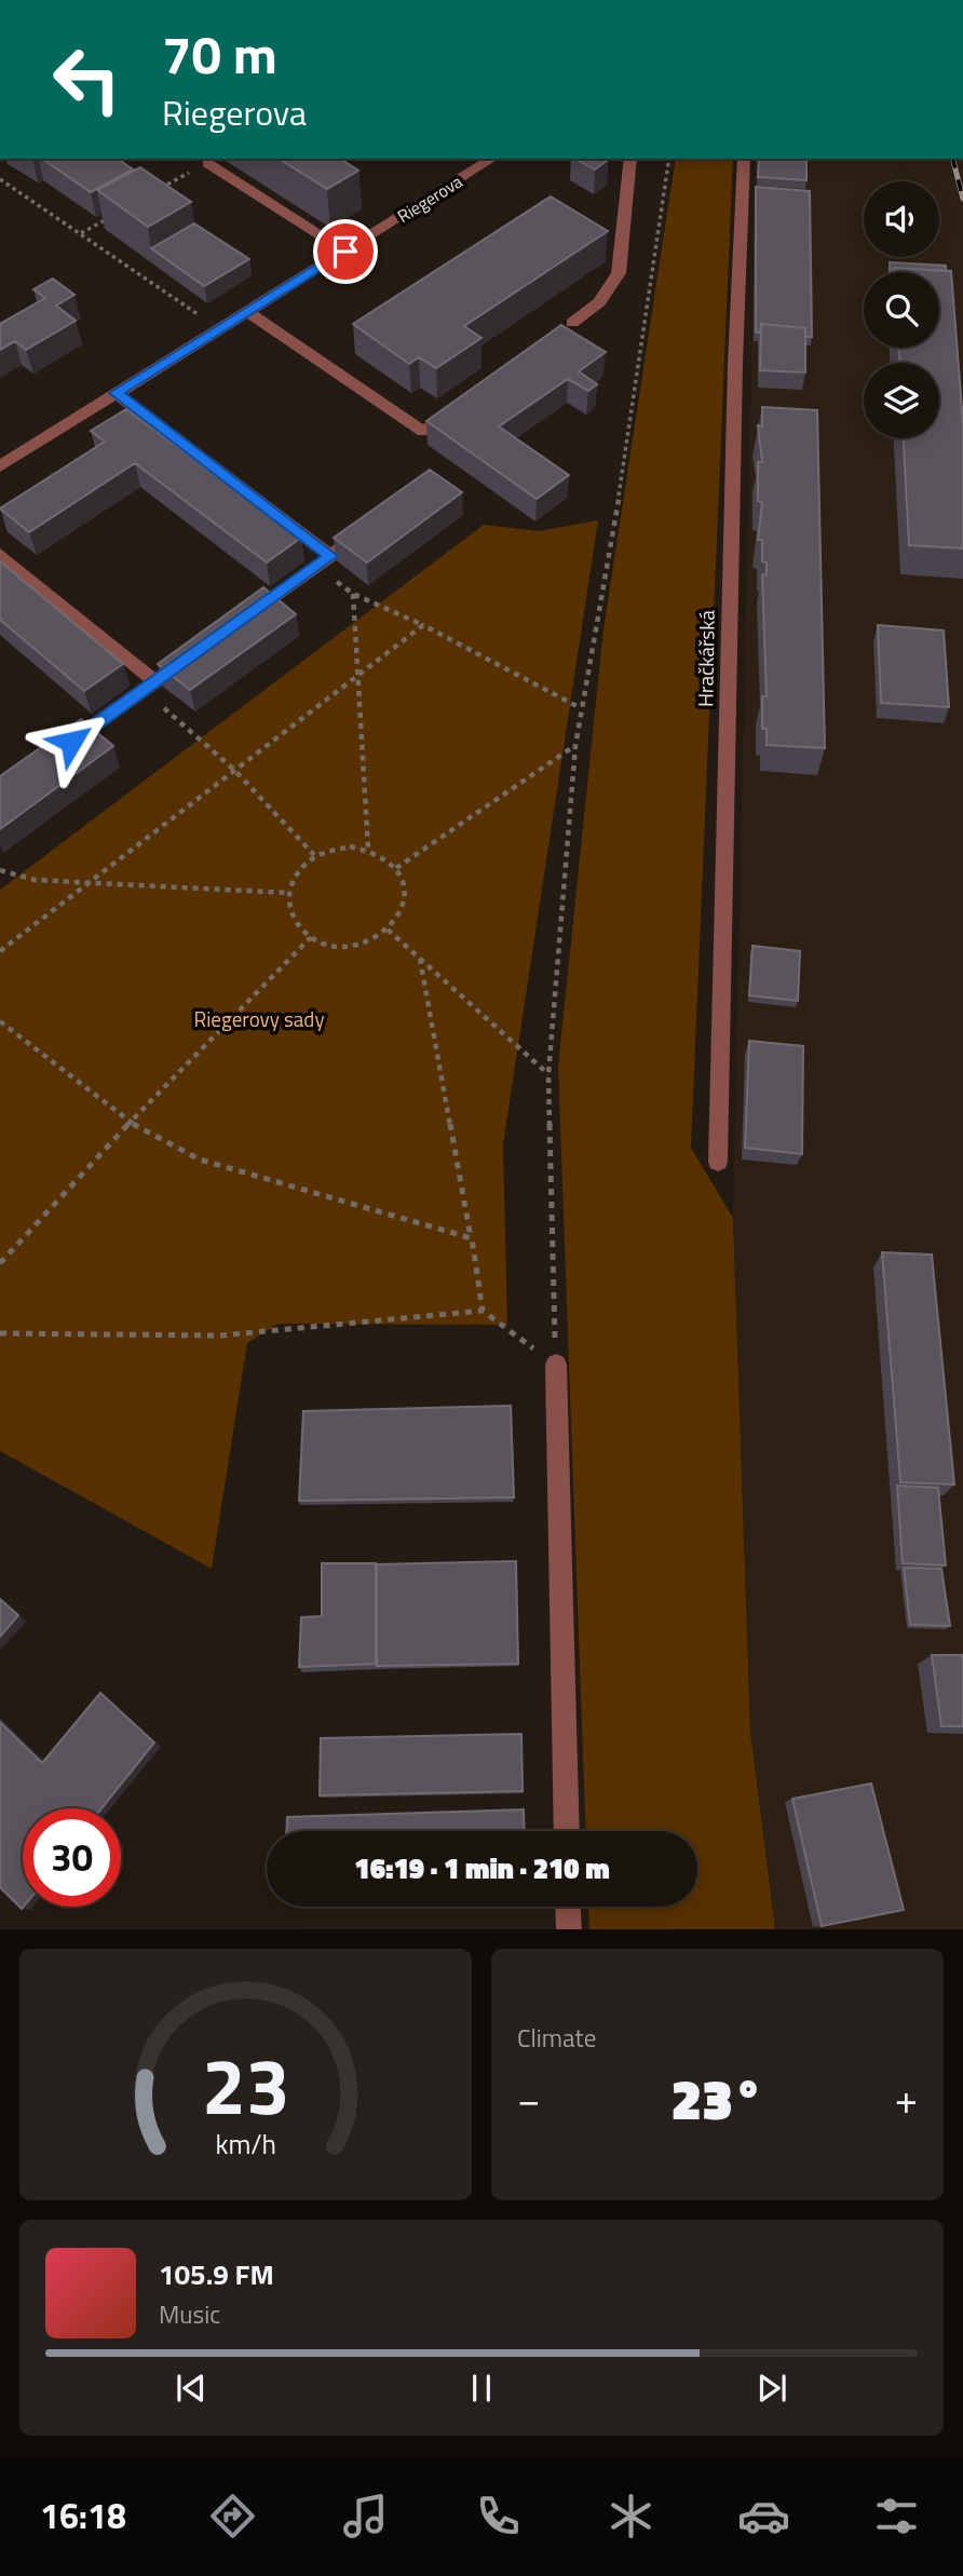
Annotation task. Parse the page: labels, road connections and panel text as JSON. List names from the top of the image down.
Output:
{
  "streets": {
    "street": ["Riegerova", "Hračkářská"]
  },
  "parks": ["Riegerovy sady"],
  "page": {
    "turn": ["70 m", "Riegerova"],
    "limit": "30",
    "trip": "16:19 · 1 min · 210 m",
    "tile": "Climate",
    "heat": ["−", "23°", "+"],
    "song": ["105.9 FM", "Music"],
    "tabs": "16:18",
    "gauge": ["23", "km/h"]
  }
}
